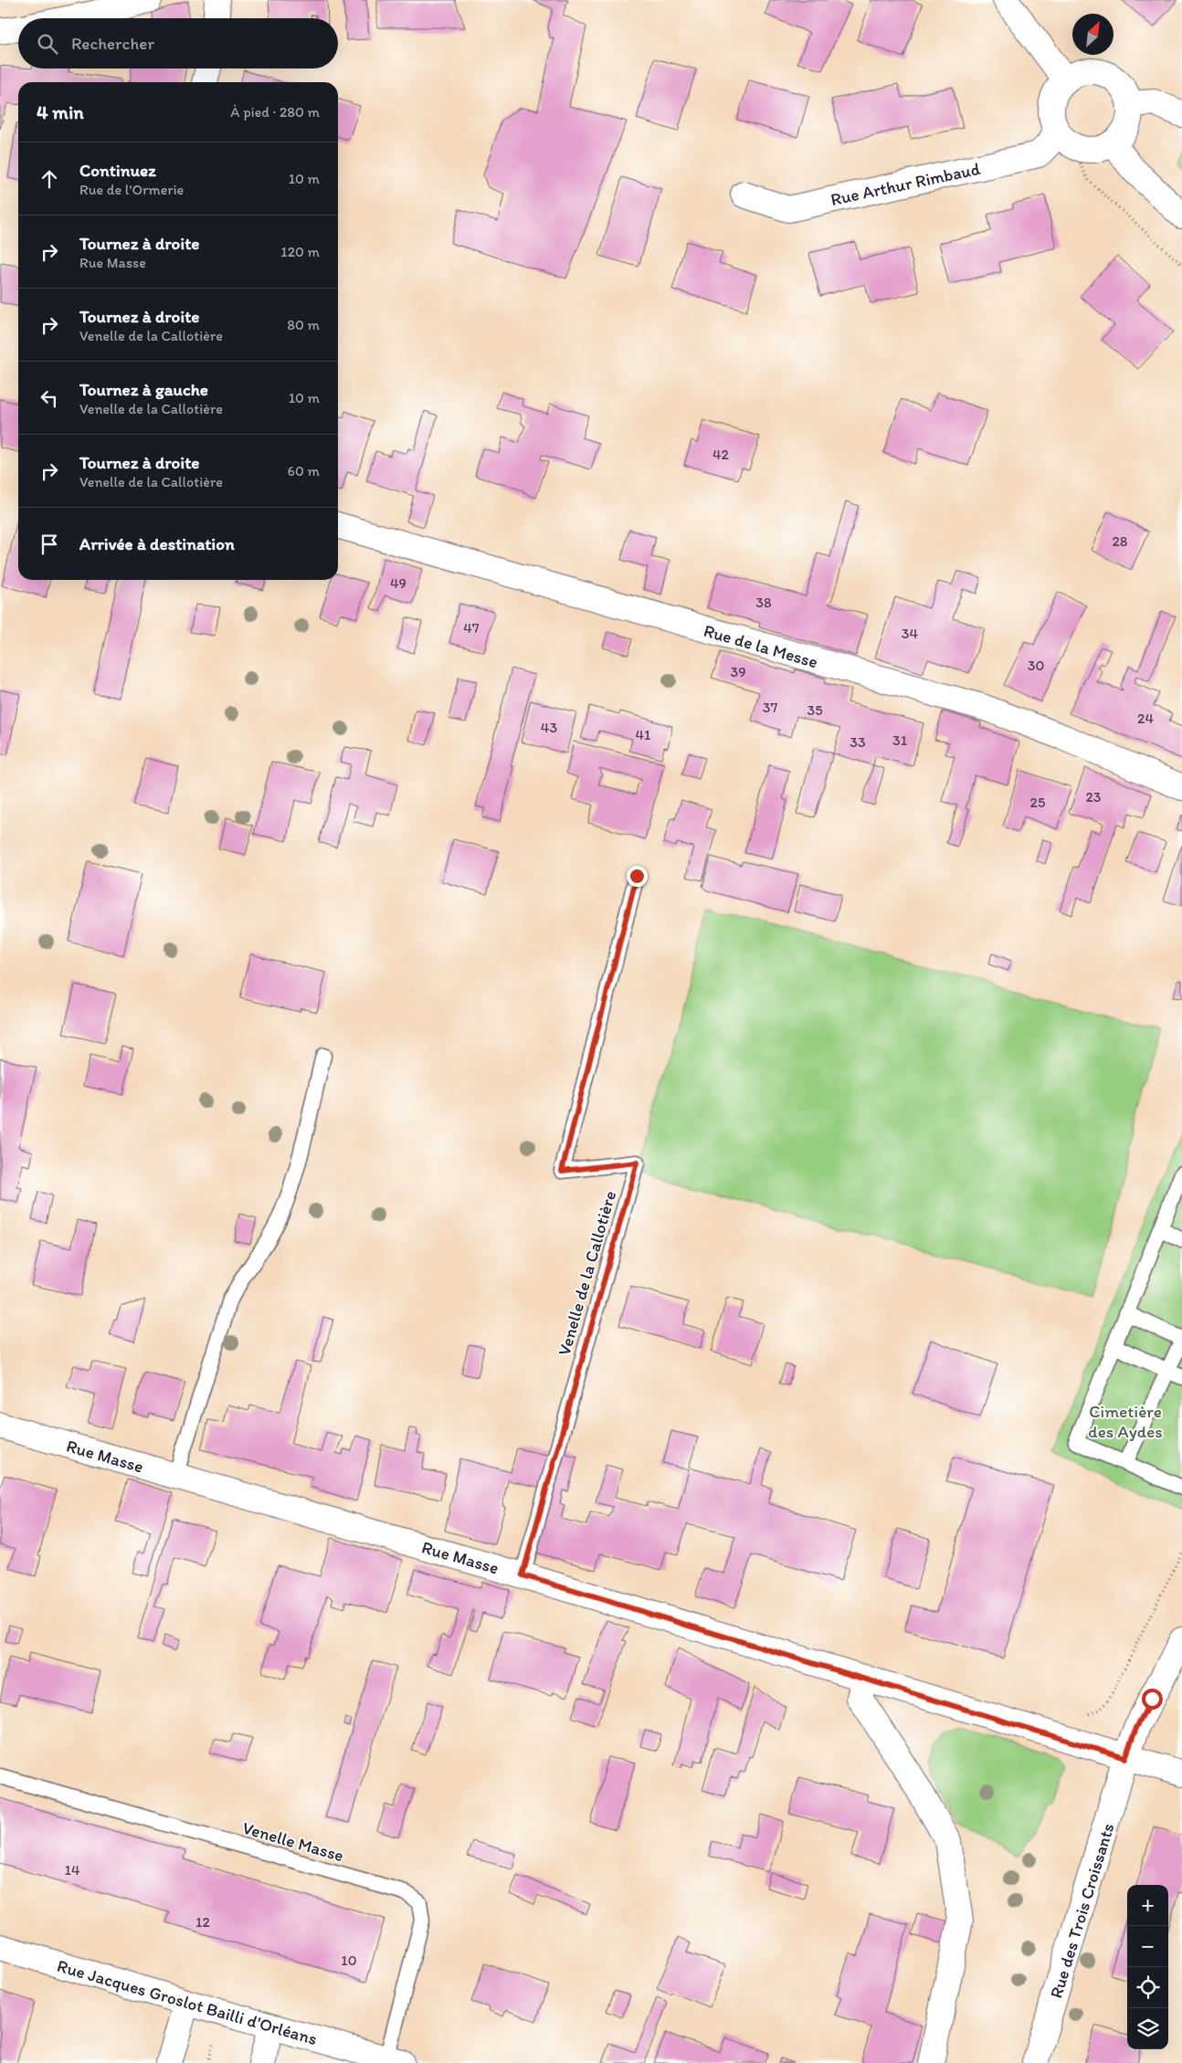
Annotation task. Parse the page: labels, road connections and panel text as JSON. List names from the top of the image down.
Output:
{
  "streets": {
    "street": [
      "Rue Arthur Rimbaud",
      "Rue de la Messe",
      "Rue Masse",
      "Rue des Trois Croissants",
      "Rue Jacques Groslot Bailli d'Orléans"
    ],
    "lane": ["Venelle de la Callotière", "Venelle Masse"]
  },
  "crossings": [
    ["Venelle de la Callotière", "Rue Masse"],
    ["Rue Masse", "Rue des Trois Croissants"],
    ["Venelle Masse", "Rue Jacques Groslot Bailli d'Orléans"]
  ],
  "parks": ["Cimetière des Aydes"],
  "house_numbers": [
    "42",
    "28",
    "49",
    "38",
    "47",
    "34",
    "30",
    "39",
    "37",
    "35",
    "24",
    "43",
    "41",
    "31",
    "33",
    "23",
    "25",
    "14",
    "12",
    "10"
  ],
  "north": "top right",
  "page": {
    "search": "Rechercher",
    "heading": ["4 min", "À pied · 280 m"],
    "list": [
      ["Continuez", "Rue de l'Ormerie", "10 m"],
      ["Tournez à droite", "Rue Masse", "120 m"],
      ["Tournez à droite", "Venelle de la Callotière", "80 m"],
      ["Tournez à gauche", "Venelle de la Callotière", "10 m"],
      ["Tournez à droite", "Venelle de la Callotière", "60 m"],
      "Arrivée à destination"
    ],
    "map_buttons": ["+", "−"]
  }
}
